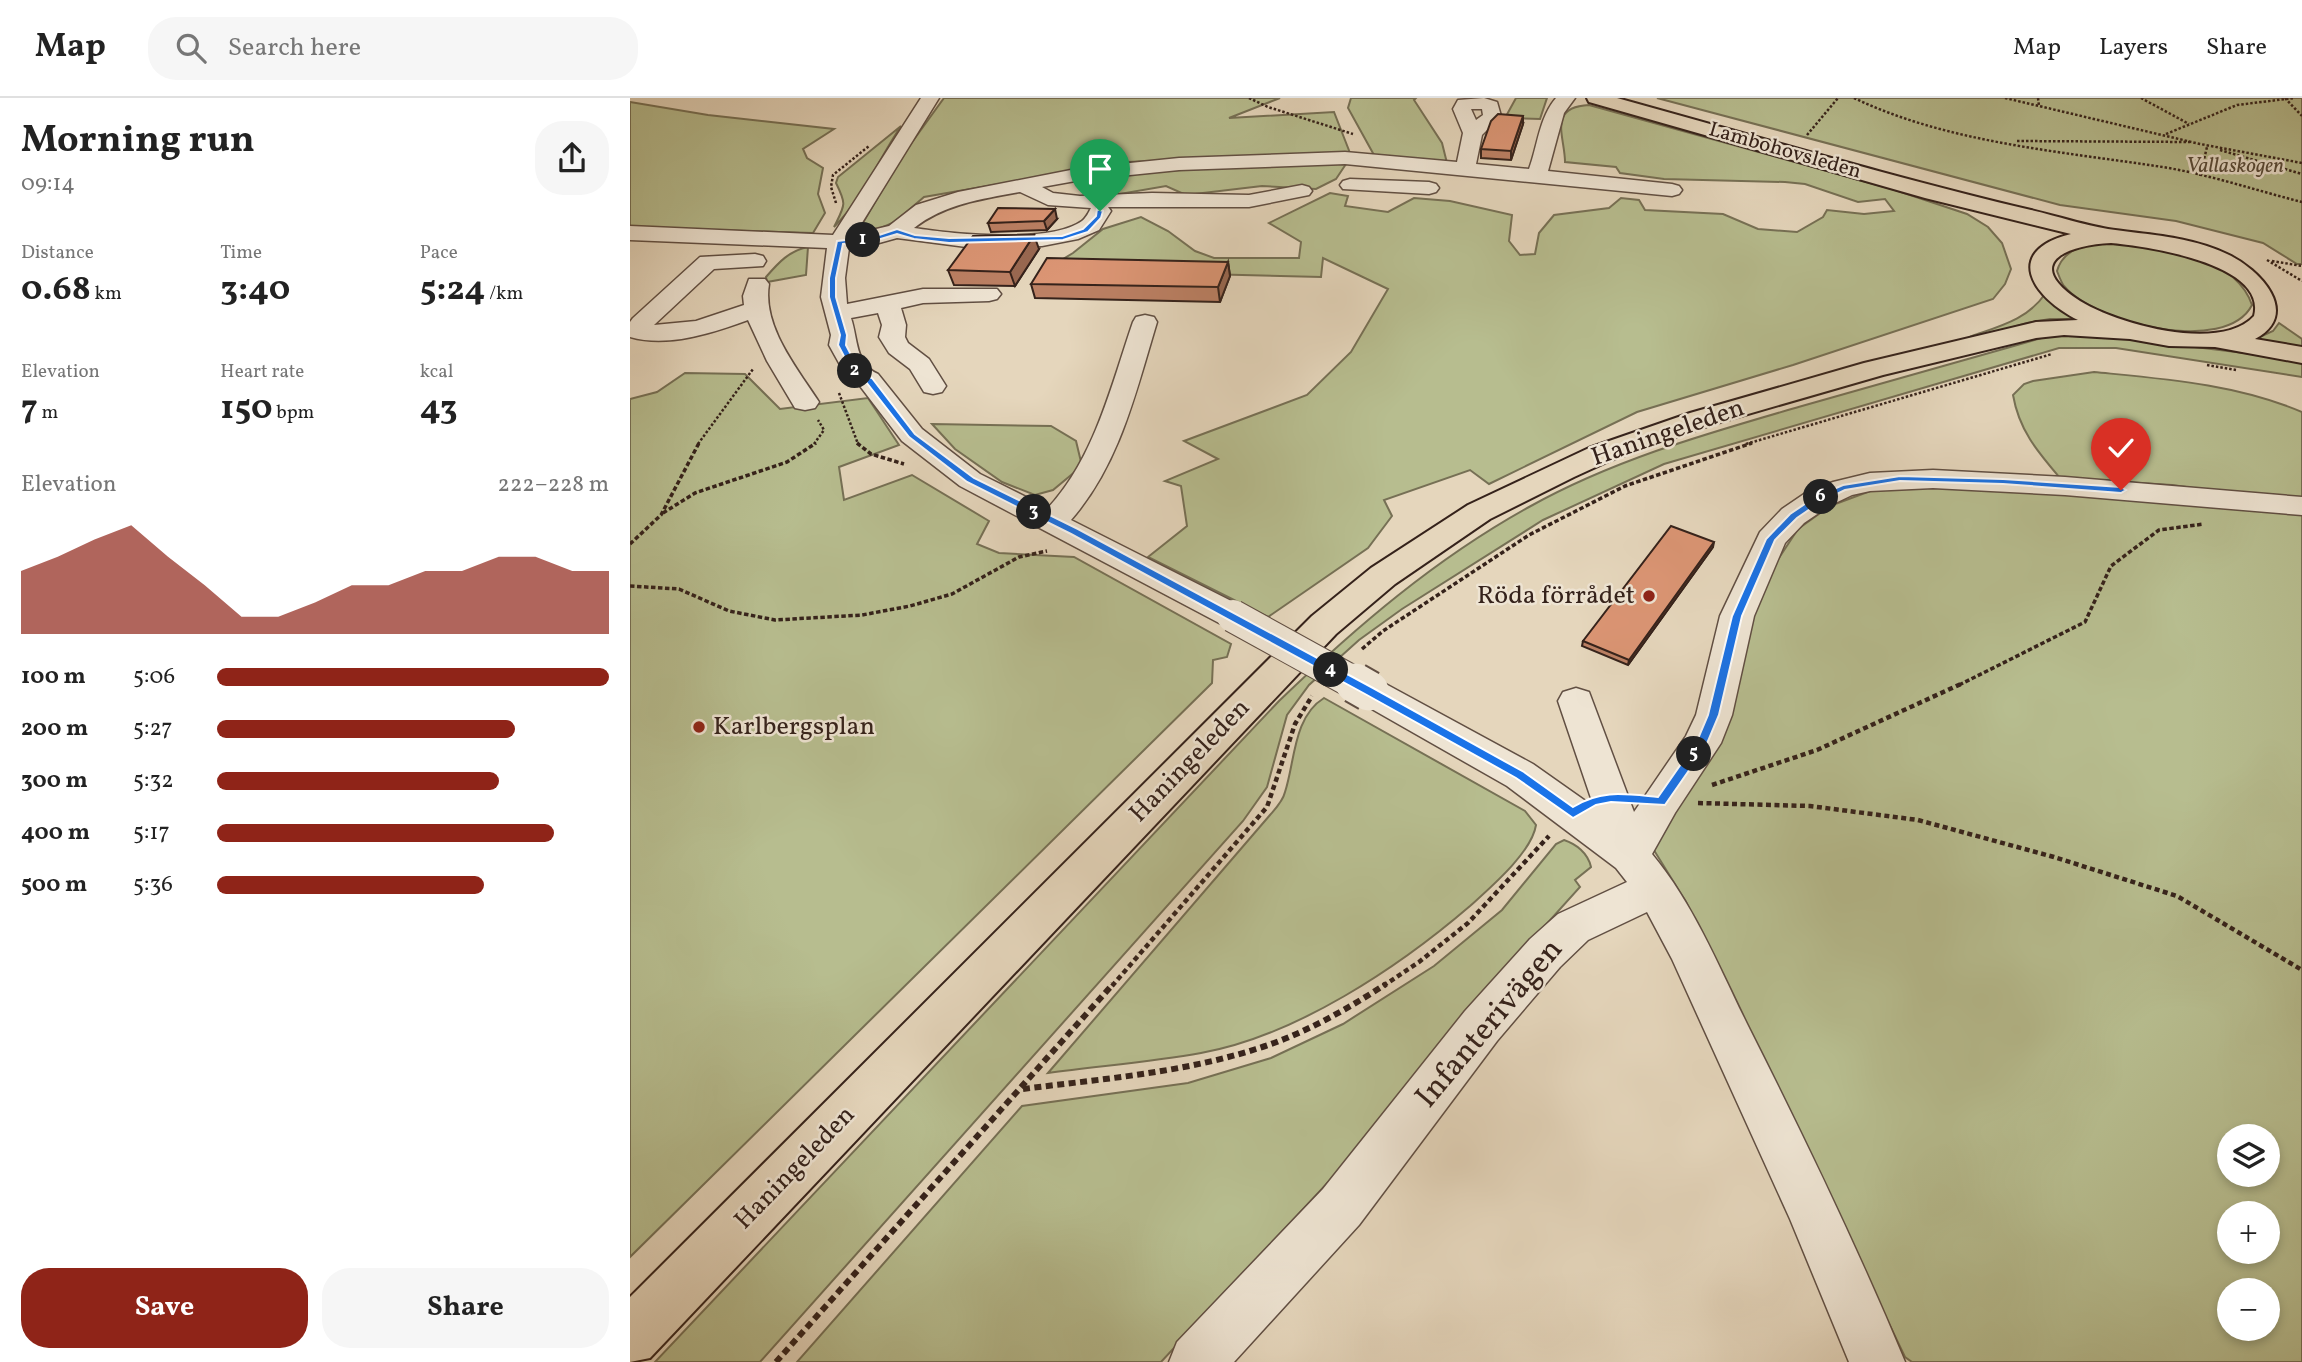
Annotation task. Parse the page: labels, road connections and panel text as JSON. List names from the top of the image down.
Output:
{
  "streets": {
    "main road": ["Lambohovsleden", "Haningeleden"],
    "street": ["Infanterivägen"]
  },
  "crossings": [
    ["Lambohovsleden", "Haningeleden"]
  ],
  "parks": ["Vallaskogen"],
  "places": ["Röda förrådet", "Karlbergsplan"],
  "page": {
    "header": "Map",
    "search": "Search here",
    "nav": ["Map", "Layers", "Share"],
    "heading": ["Morning run", "09:14"],
    "stats": [
      ["Distance", "0.68 km"],
      ["Time", "3:40"],
      ["Pace", "5:24 /km"],
      ["Elevation", "7 m"],
      ["Heart rate", "150 bpm"],
      ["kcal", "43"]
    ],
    "pins": [
      "1",
      "2",
      "6",
      "3",
      "4",
      "5"
    ],
    "chart": ["Elevation", "222–228 m"],
    "list": [
      {
        "name": "100 m",
        "note": "5:06"
      },
      {
        "name": "200 m",
        "note": "5:27"
      },
      {
        "name": "300 m",
        "note": "5:32"
      },
      {
        "name": "400 m",
        "note": "5:17"
      },
      {
        "name": "500 m",
        "note": "5:36"
      }
    ],
    "map_buttons": ["+", "−"],
    "buttons": ["Save", "Share"]
  }
}
